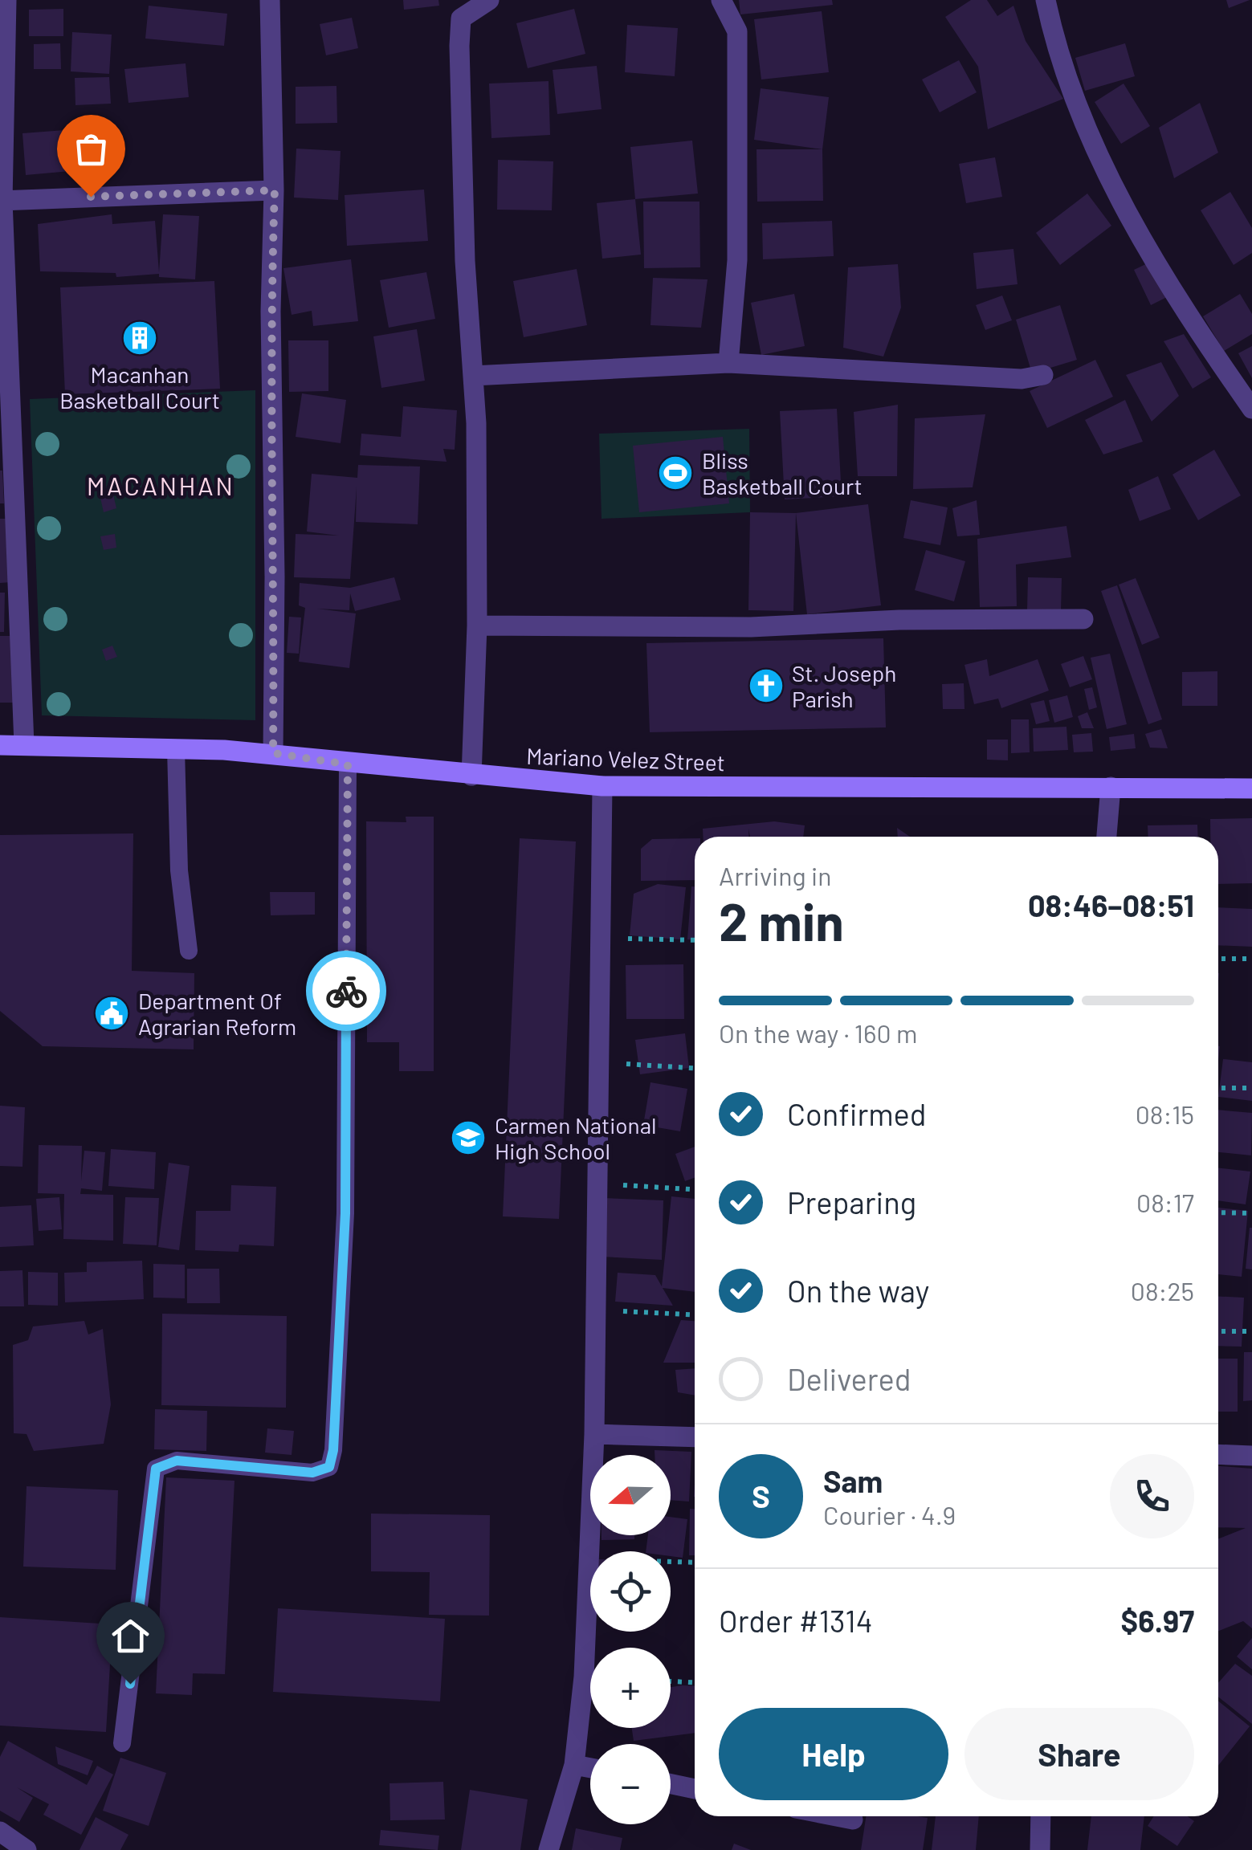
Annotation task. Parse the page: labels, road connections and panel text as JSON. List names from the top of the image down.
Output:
{
  "streets": {
    "street": ["Mariano Velez Street"]
  },
  "districts": ["MACANHAN"],
  "places": {
    "building": ["Macanhan Basketball Court"],
    "sports": ["Bliss Basketball Court"],
    "church": ["St. Joseph Parish"],
    "public building": ["Department Of Agrarian Reform"],
    "school or university": ["Carmen National High School"]
  },
  "north": "left",
  "page": {
    "heading": ["2 min", "Arriving in", "08:46–08:51"],
    "panel": [
      "Sam",
      "Courier · 4.9",
      "Order #1314",
      "$6.97"
    ],
    "bar": "On the way · 160 m",
    "list": [
      ["Confirmed", "08:15"],
      ["Preparing", "08:17"],
      ["On the way", "08:25"],
      "Delivered"
    ],
    "round": "S",
    "map_buttons": ["+", "−"],
    "buttons": ["Help", "Share"]
  }
}
